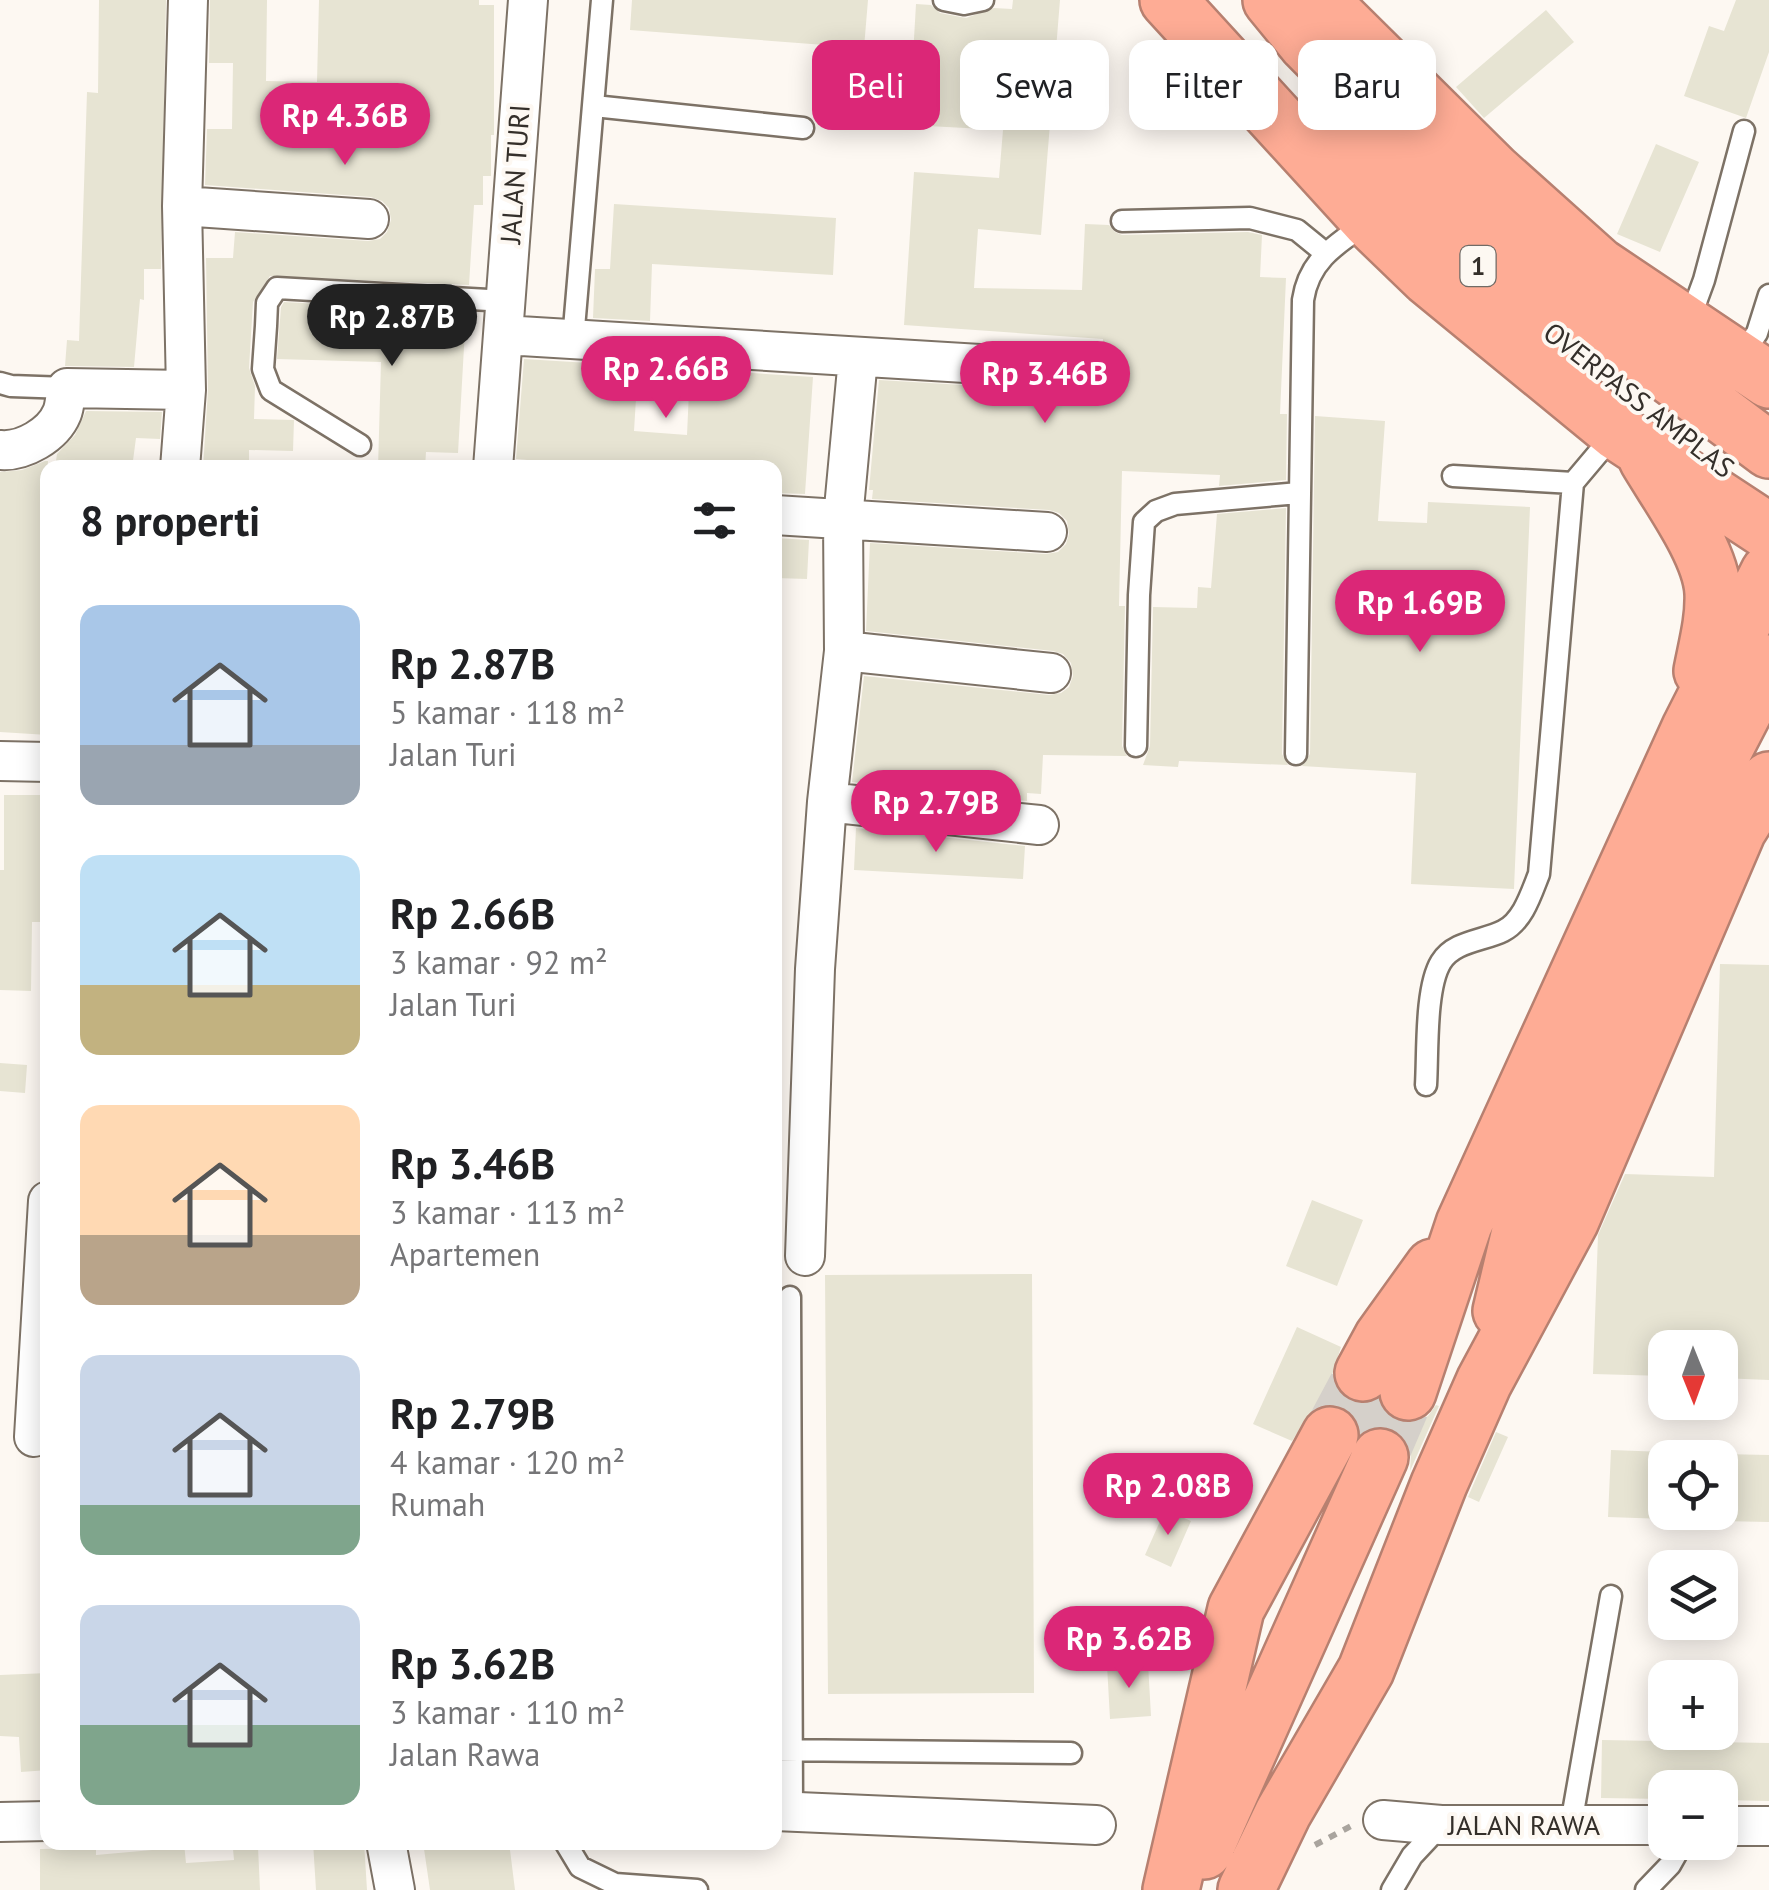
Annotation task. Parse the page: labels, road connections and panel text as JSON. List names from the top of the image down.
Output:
{
  "streets": {
    "highway": ["1", "OVERPASS AMPLAS"],
    "street": ["JALAN TURI", "JALAN RAWA"]
  },
  "north": "bottom",
  "page": {
    "chip": [
      "Beli",
      "Sewa",
      "Filter",
      "Baru"
    ],
    "price": [
      "Rp 4.36B",
      "Rp 2.87B",
      "Rp 2.66B",
      "Rp 3.46B",
      "Rp 1.69B",
      "Rp 2.79B",
      "Rp 2.08B",
      "Rp 3.62B"
    ],
    "heading": "8 properti",
    "list": [
      {
        "name": "Rp 2.87B",
        "note": "5 kamar · 118 m² · Jalan Turi"
      },
      {
        "name": "Rp 2.66B",
        "note": "3 kamar · 92 m² · Jalan Turi"
      },
      {
        "name": "Rp 3.46B",
        "note": "3 kamar · 113 m² · Apartemen"
      },
      {
        "name": "Rp 2.79B",
        "note": "4 kamar · 120 m² · Rumah"
      },
      {
        "name": "Rp 3.62B",
        "note": "3 kamar · 110 m² · Jalan Rawa"
      }
    ],
    "map_buttons": ["+", "−"]
  }
}
